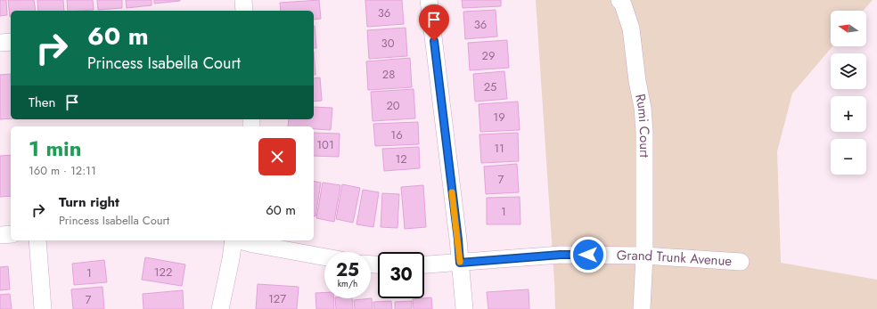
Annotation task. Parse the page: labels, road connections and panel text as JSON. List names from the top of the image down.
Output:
{
  "streets": {
    "street": ["Rumi Court", "Grand Trunk Avenue"]
  },
  "crossings": [
    ["Rumi Court", "Grand Trunk Avenue"]
  ],
  "house_numbers": [
    "36",
    "36",
    "30",
    "29",
    "28",
    "25",
    "20",
    "19",
    "16",
    "101",
    "11",
    "12",
    "7",
    "1",
    "122",
    "1",
    "127",
    "7"
  ],
  "north": "left",
  "page": {
    "map_buttons": ["+", "−"],
    "turn": ["60 m", "Princess Isabella Court"],
    "then": "Then",
    "heading": ["1 min", "160 m · 12:11"],
    "list": [
      {
        "name": "Turn right",
        "note": "Princess Isabella Court",
        "value": "60 m"
      }
    ],
    "speed": "25 km/h",
    "limit": "30"
  }
}
